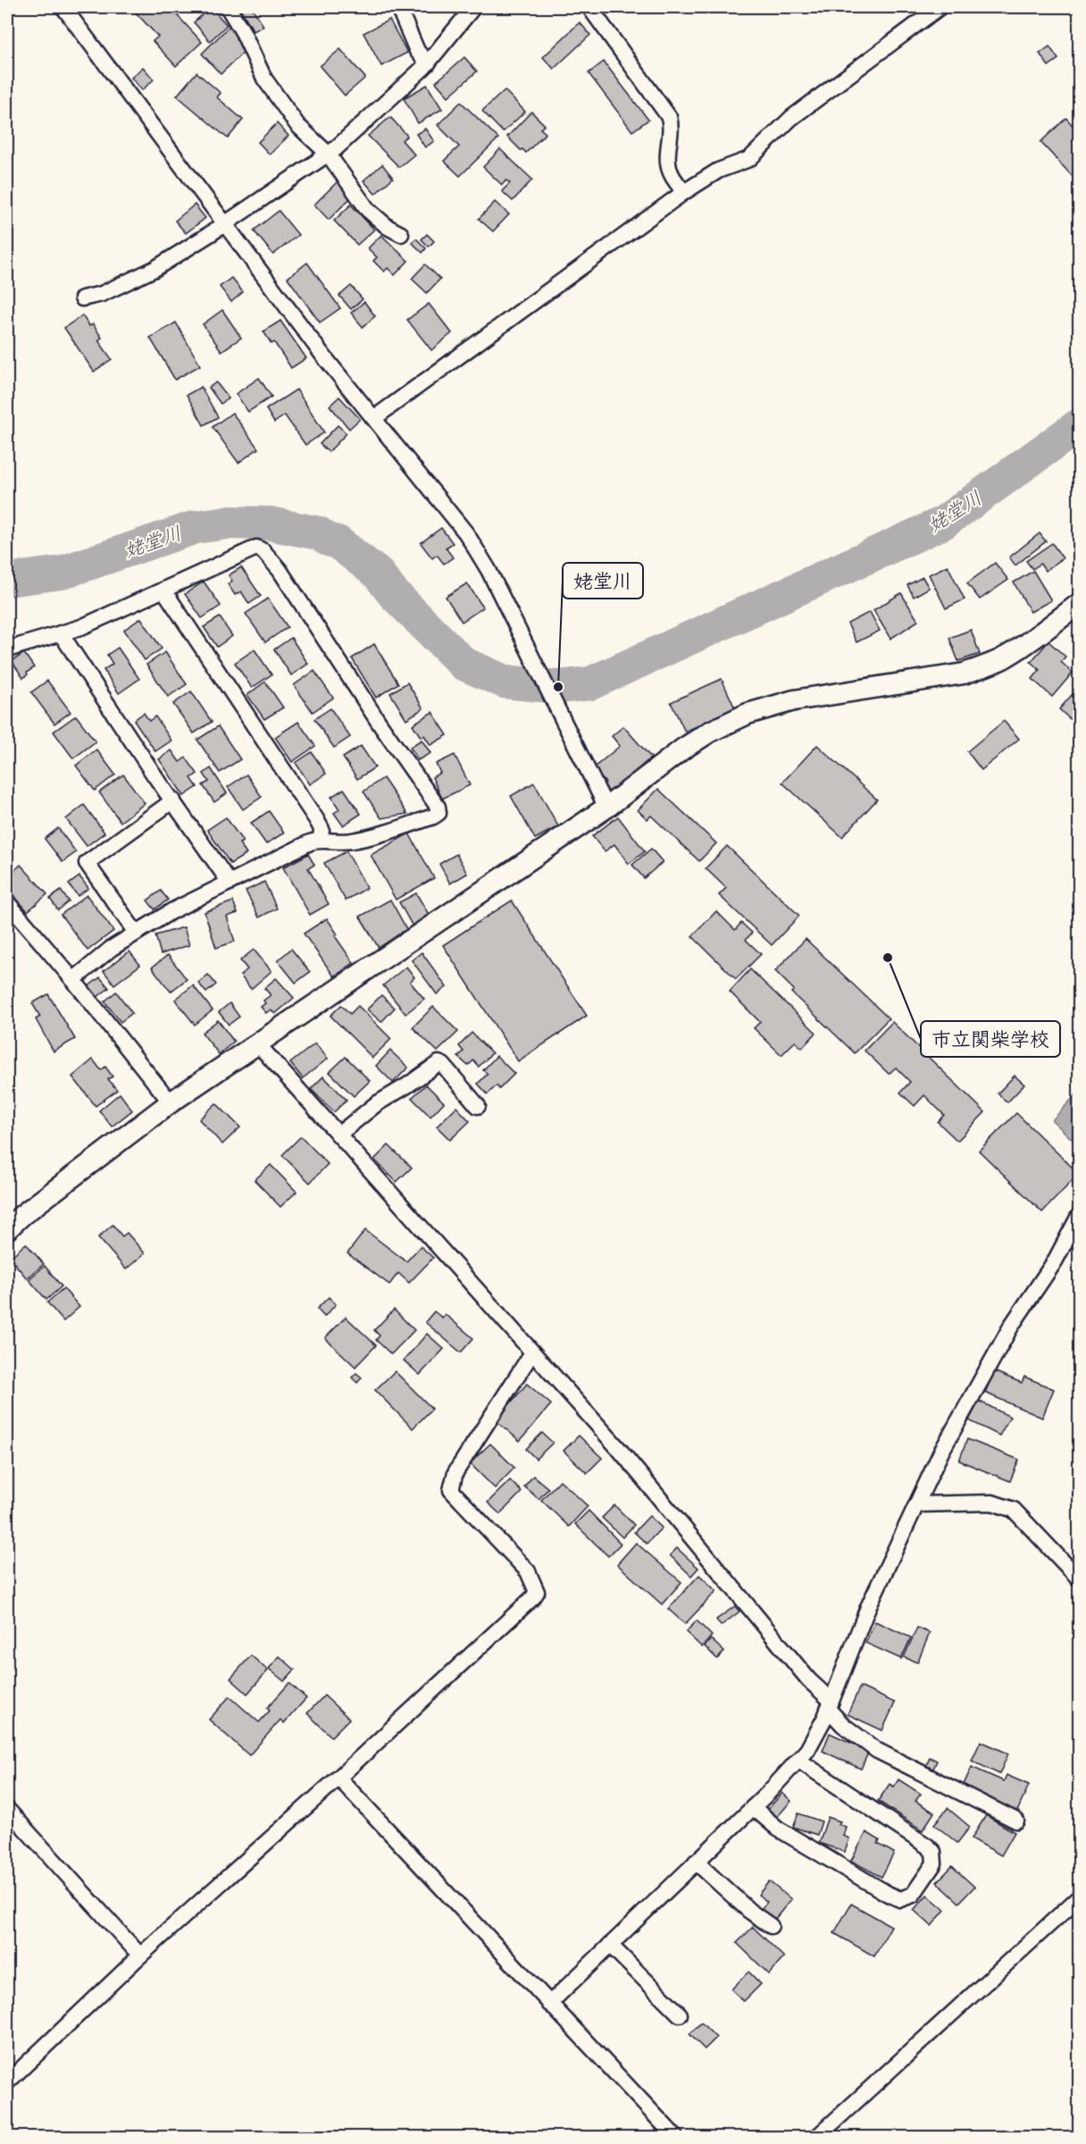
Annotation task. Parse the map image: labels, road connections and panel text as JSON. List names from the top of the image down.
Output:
{
  "water": ["姥堂川"],
  "places": ["姥堂川", "市立関柴学校"]
}
